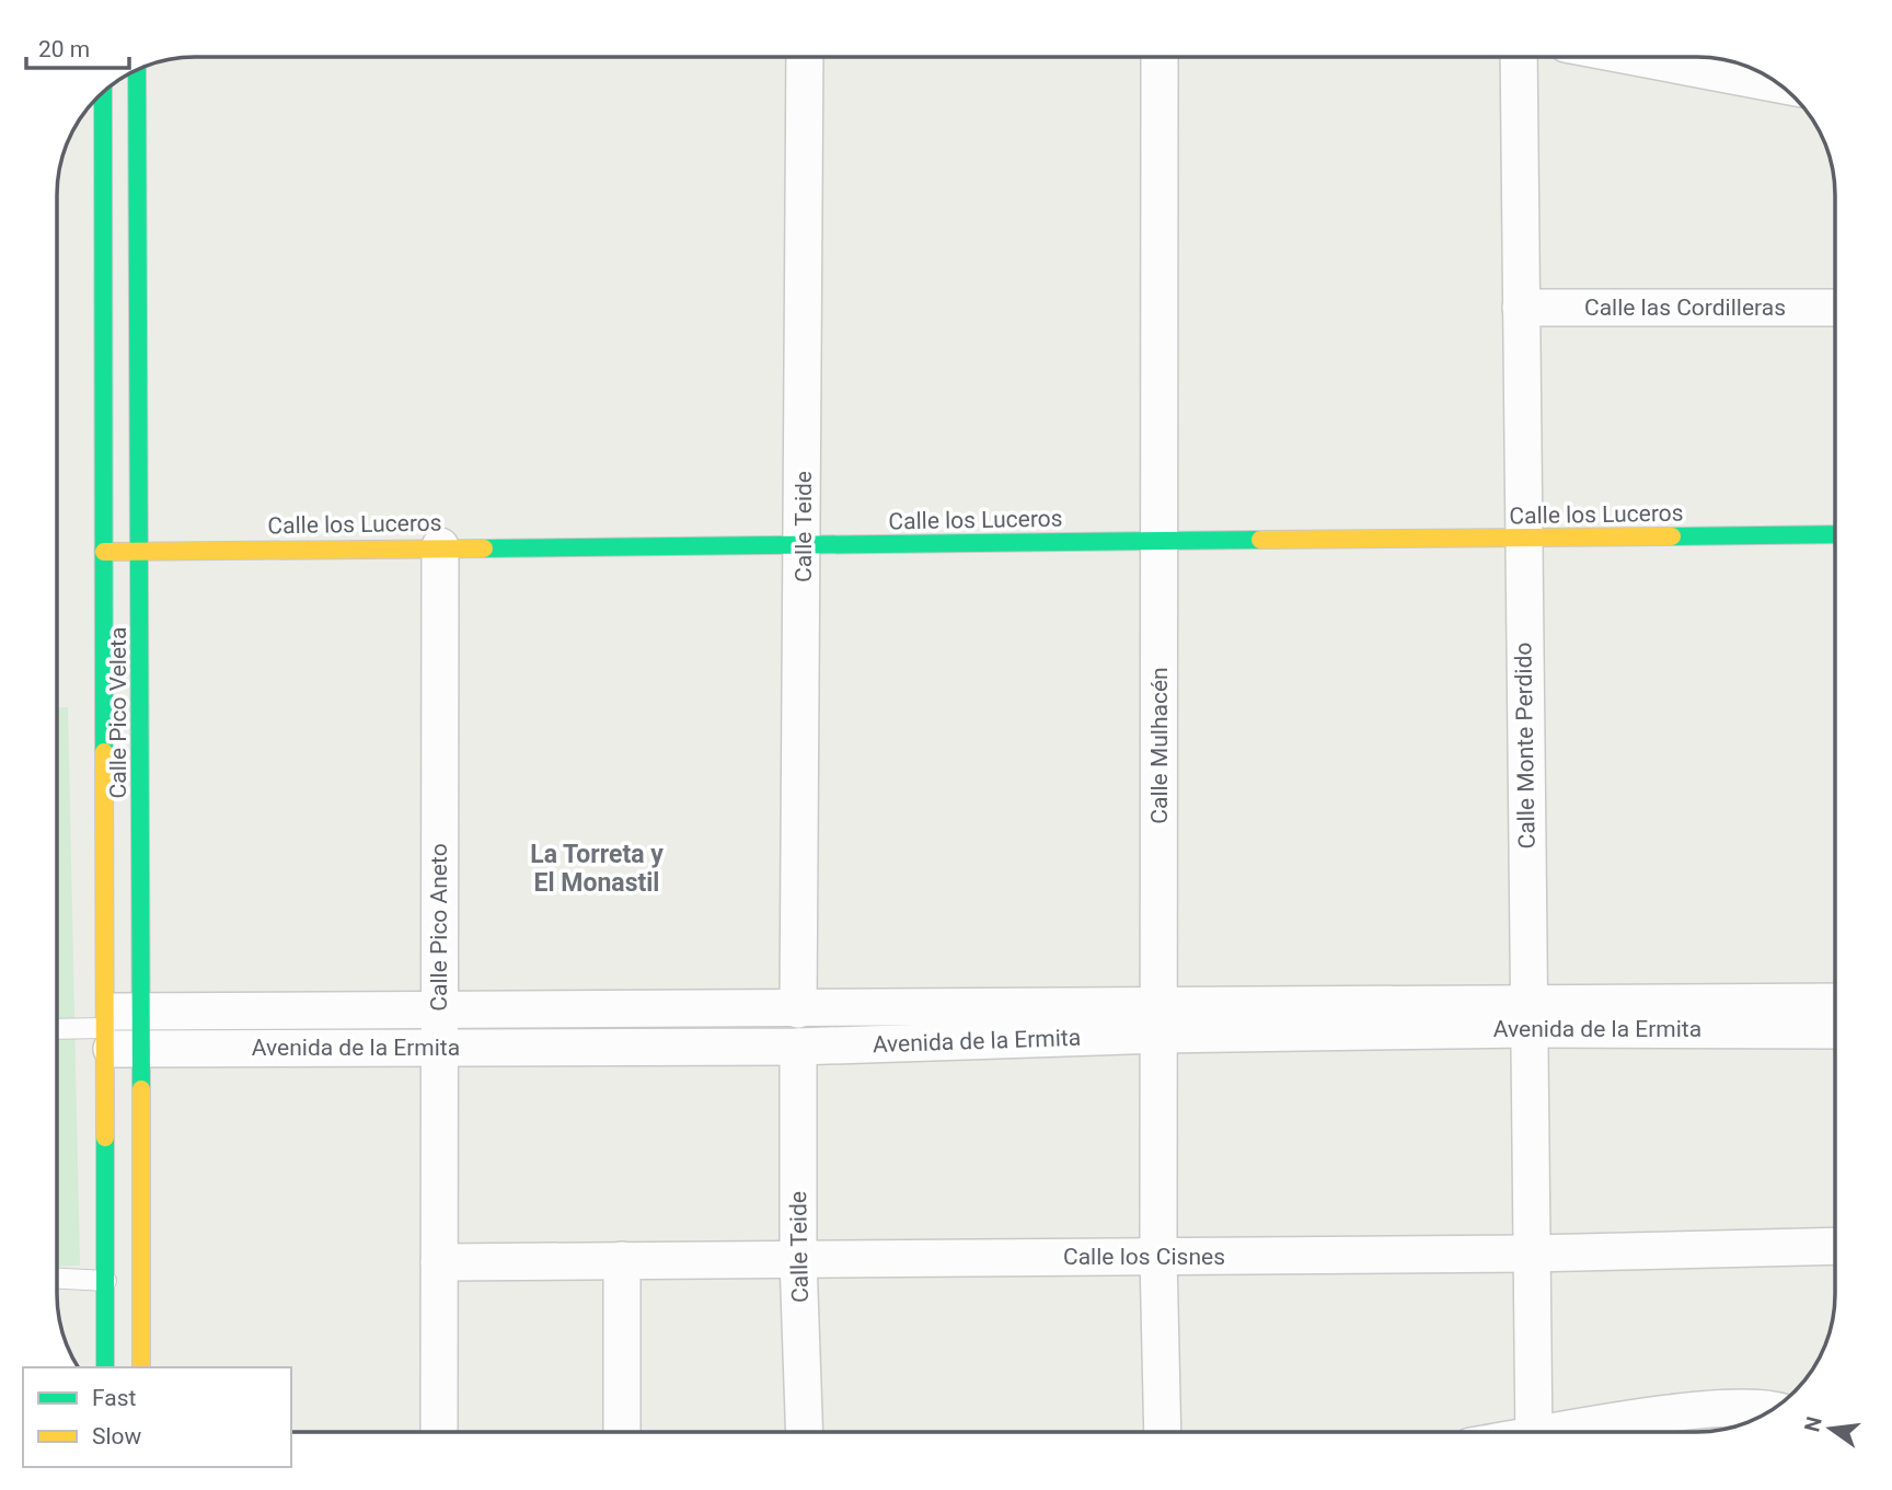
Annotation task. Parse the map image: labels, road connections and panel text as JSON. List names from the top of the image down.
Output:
{
  "streets": {
    "main road": ["Calle los Luceros", "Calle Pico Veleta"],
    "street": [
      "Calle las Cordilleras",
      "Calle Teide",
      "Calle Mulhacén",
      "Calle Monte Perdido",
      "Calle Pico Aneto",
      "Avenida de la Ermita",
      "Calle los Cisnes"
    ]
  },
  "crossings": [
    ["Calle las Cordilleras", "Calle Monte Perdido"],
    ["Calle los Luceros", "Calle Teide"],
    ["Calle los Luceros", "Calle Pico Veleta"],
    ["Calle los Luceros", "Calle Mulhacén"],
    ["Calle los Luceros", "Calle Monte Perdido"],
    ["Calle los Luceros", "Calle Pico Aneto"],
    ["Calle Teide", "Avenida de la Ermita"],
    ["Calle Teide", "Calle los Cisnes"],
    ["Calle Pico Veleta", "Avenida de la Ermita"],
    ["Calle Mulhacén", "Avenida de la Ermita"],
    ["Calle Mulhacén", "Calle los Cisnes"],
    ["Calle Monte Perdido", "Avenida de la Ermita"],
    ["Calle Monte Perdido", "Calle los Cisnes"],
    ["Calle Pico Aneto", "Avenida de la Ermita"],
    ["Calle Pico Aneto", "Calle los Cisnes"]
  ],
  "districts": ["La Torreta y El Monastil"],
  "legend": ["Fast", "Slow"],
  "scale_bar": "20 m",
  "north": "left"
}
